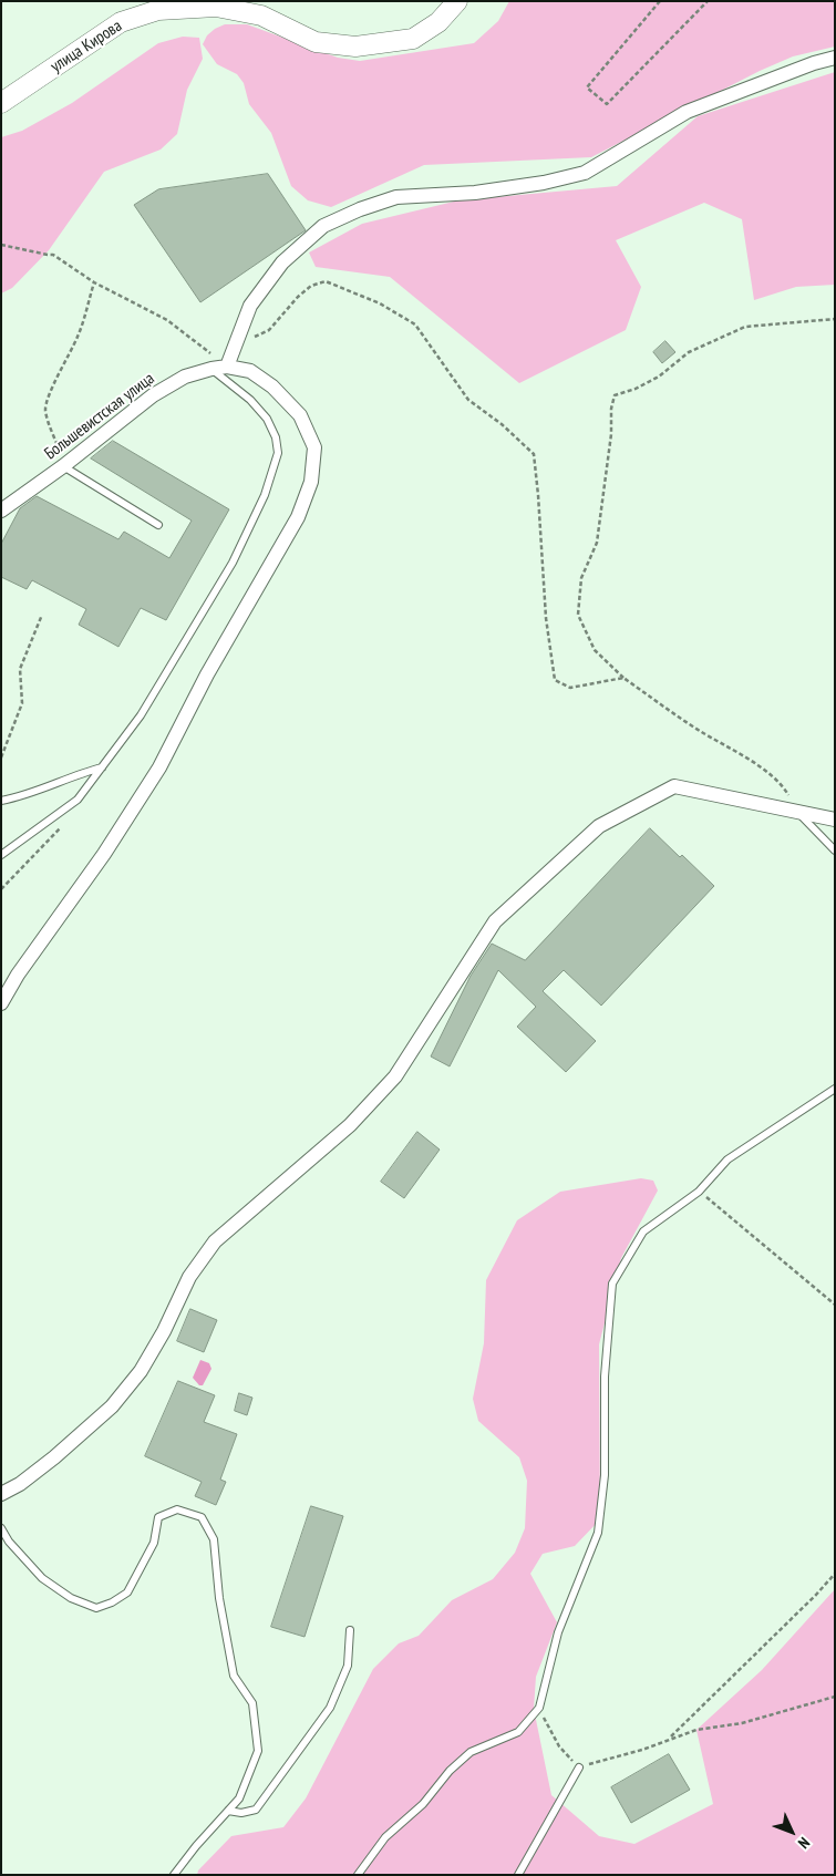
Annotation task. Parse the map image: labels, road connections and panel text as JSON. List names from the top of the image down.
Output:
{
  "streets": {
    "street": ["улица Кирова", "Большевистская улица"]
  },
  "north": "bottom right"
}
